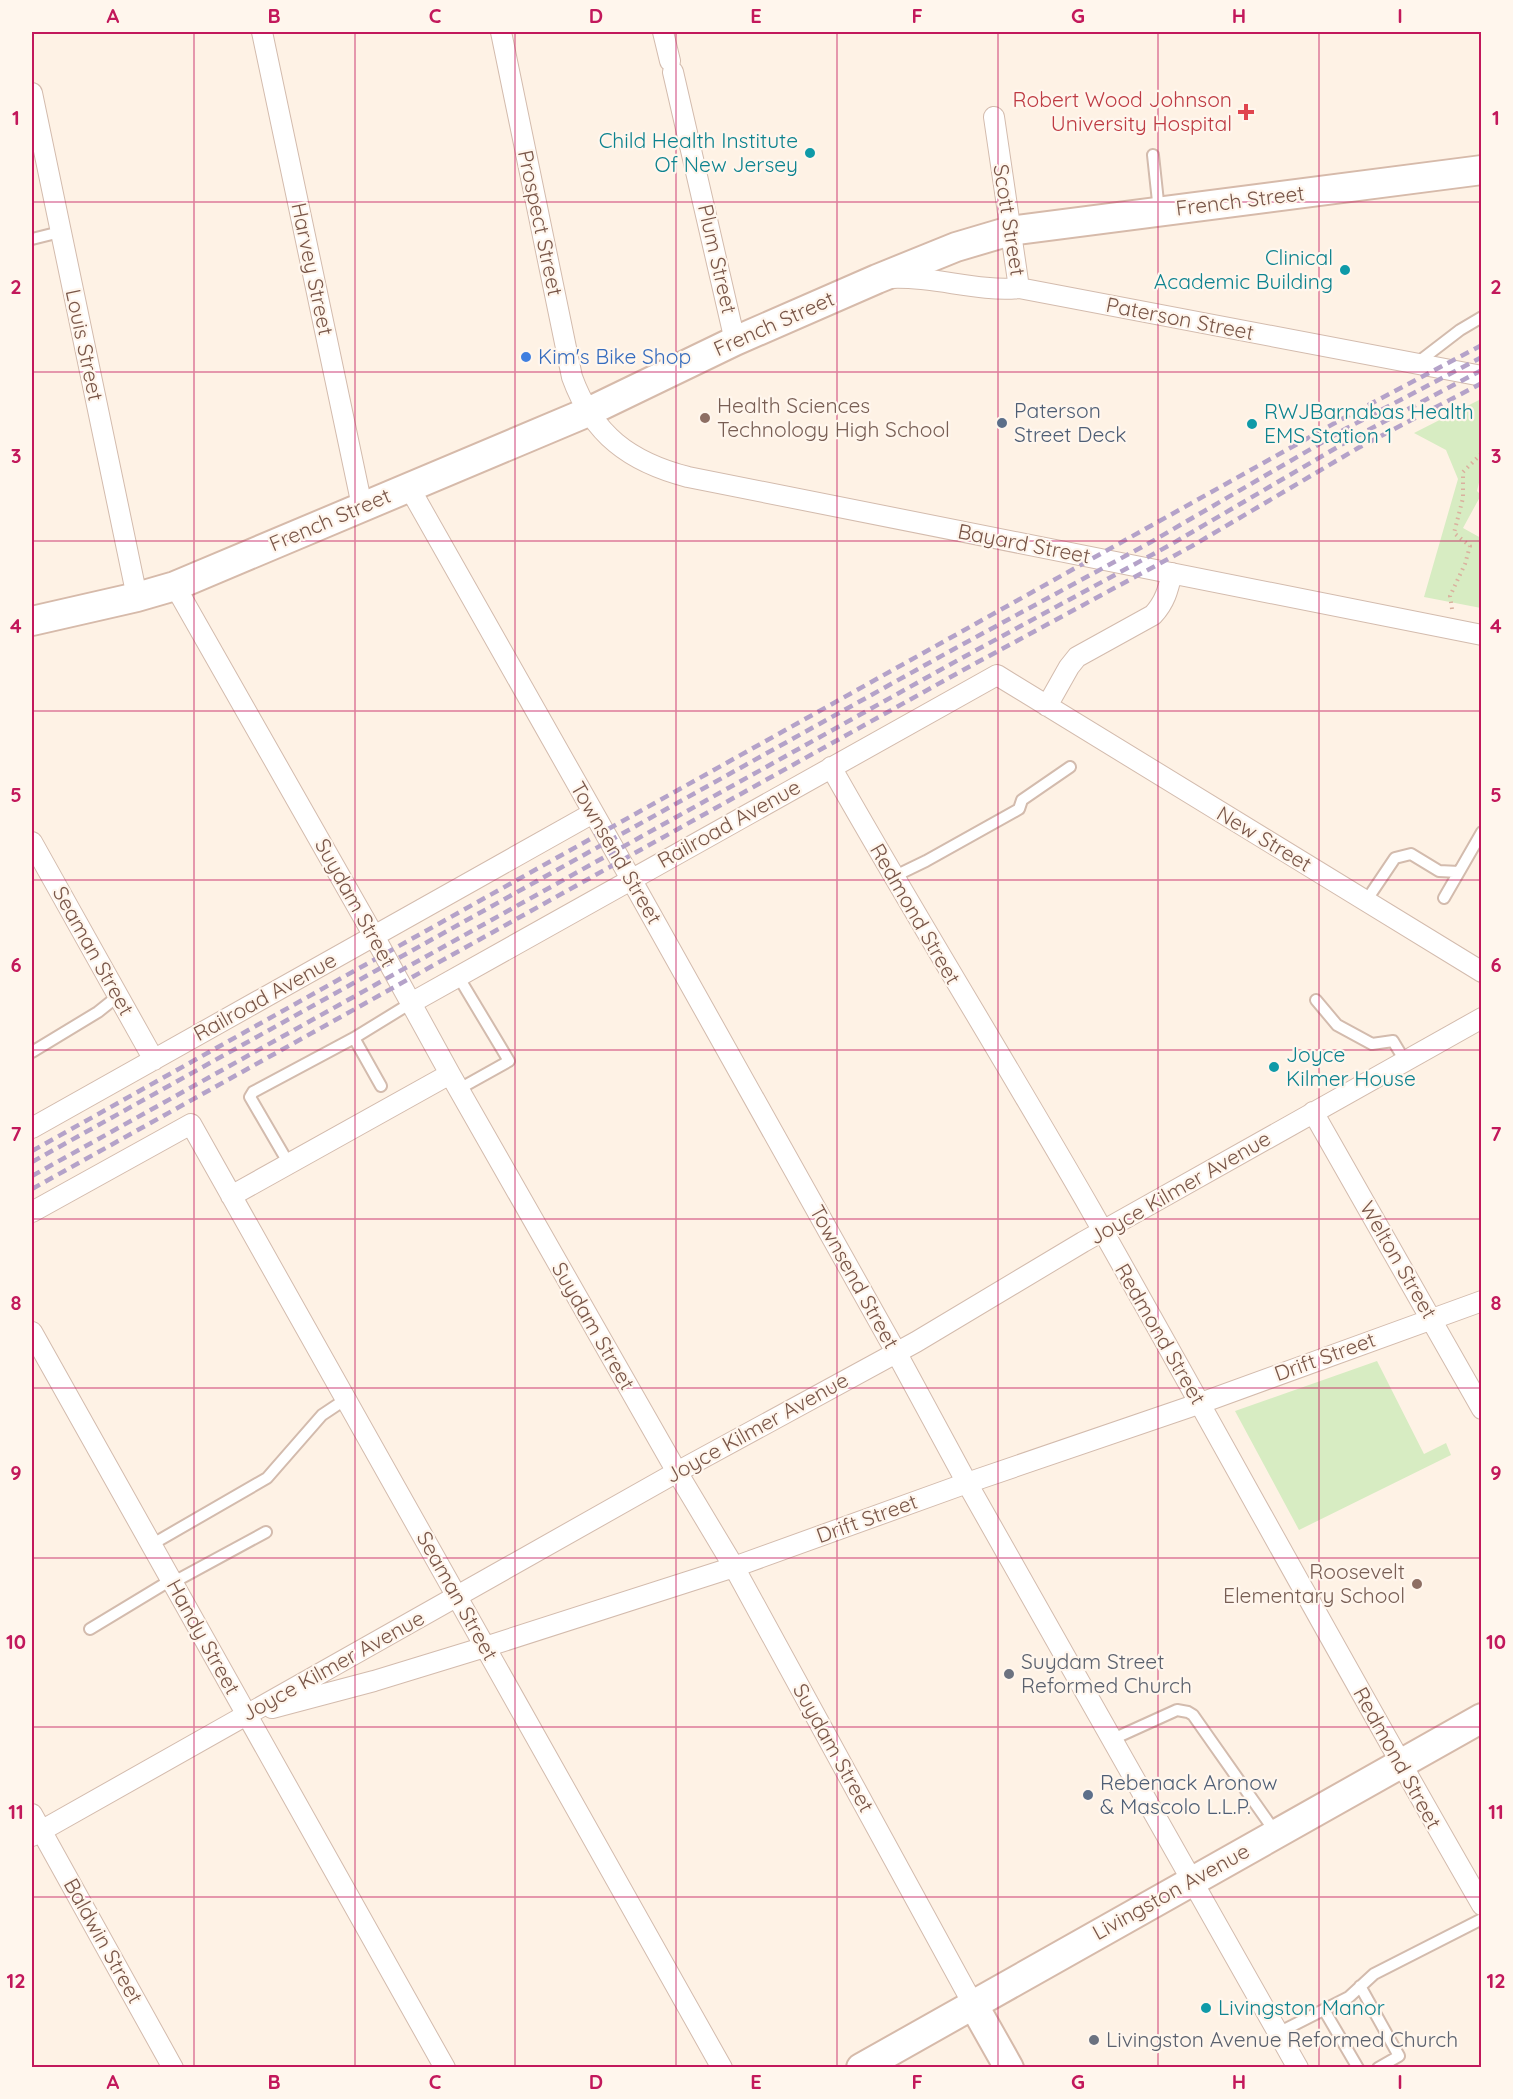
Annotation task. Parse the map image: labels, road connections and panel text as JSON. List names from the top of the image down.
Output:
{
  "streets": {
    "main road": ["French Street", "Suydam Street", "Livingston Avenue"],
    "street": [
      "Scott Street",
      "Prospect Street",
      "Plum Street",
      "Harvey Street",
      "Paterson Street",
      "Louis Street",
      "Bayard Street",
      "Railroad Avenue",
      "New Street",
      "Townsend Street",
      "Redmond Street",
      "Seaman Street",
      "Joyce Kilmer Avenue",
      "Welton Street",
      "Drift Street",
      "Handy Street",
      "Baldwin Street"
    ]
  },
  "crossings": [
    ["French Street", "Scott Street"],
    ["French Street", "Prospect Street"],
    ["French Street", "Plum Street"],
    ["French Street", "Harvey Street"],
    ["French Street", "Paterson Street"],
    ["French Street", "Louis Street"],
    ["French Street", "Bayard Street"],
    ["French Street", "Townsend Street"],
    ["French Street", "Suydam Street"],
    ["Scott Street", "Paterson Street"],
    ["Prospect Street", "Bayard Street"],
    ["Railroad Avenue", "New Street"],
    ["Railroad Avenue", "Townsend Street"],
    ["Railroad Avenue", "Suydam Street"],
    ["Railroad Avenue", "Redmond Street"],
    ["Railroad Avenue", "Seaman Street"],
    ["Townsend Street", "Joyce Kilmer Avenue"],
    ["Townsend Street", "Drift Street"],
    ["Townsend Street", "Livingston Avenue"],
    ["Suydam Street", "Joyce Kilmer Avenue"],
    ["Suydam Street", "Drift Street"],
    ["Suydam Street", "Livingston Avenue"],
    ["Redmond Street", "Joyce Kilmer Avenue"],
    ["Redmond Street", "Drift Street"],
    ["Redmond Street", "Livingston Avenue"],
    ["Seaman Street", "Joyce Kilmer Avenue"],
    ["Seaman Street", "Drift Street"],
    ["Joyce Kilmer Avenue", "Welton Street"],
    ["Joyce Kilmer Avenue", "Drift Street"],
    ["Joyce Kilmer Avenue", "Handy Street"],
    ["Joyce Kilmer Avenue", "Baldwin Street"],
    ["Welton Street", "Drift Street"],
    ["Drift Street", "Handy Street"]
  ],
  "places": {
    "health": ["Robert Wood Johnson University Hospital"],
    "other": [
      "Child Health Institute Of New Jersey",
      "Clinical Academic Building",
      "Kim's Bike Shop",
      "Health Sciences Technology High School",
      "Paterson Street Deck",
      "RWJBarnabas Health EMS Station 1",
      "Joyce Kilmer House",
      "Roosevelt Elementary School",
      "Suydam Street Reformed Church",
      "Rebenack Aronow & Mascolo L.L.P.",
      "Livingston Manor",
      "Livingston Avenue Reformed Church"
    ]
  },
  "grid": {
    "columns": [
      "A",
      "B",
      "C",
      "D",
      "E",
      "F",
      "G",
      "H",
      "I"
    ],
    "rows": [
      "1",
      "2",
      "3",
      "4",
      "5",
      "6",
      "7",
      "8",
      "9",
      "10",
      "11",
      "12"
    ]
  }
}
